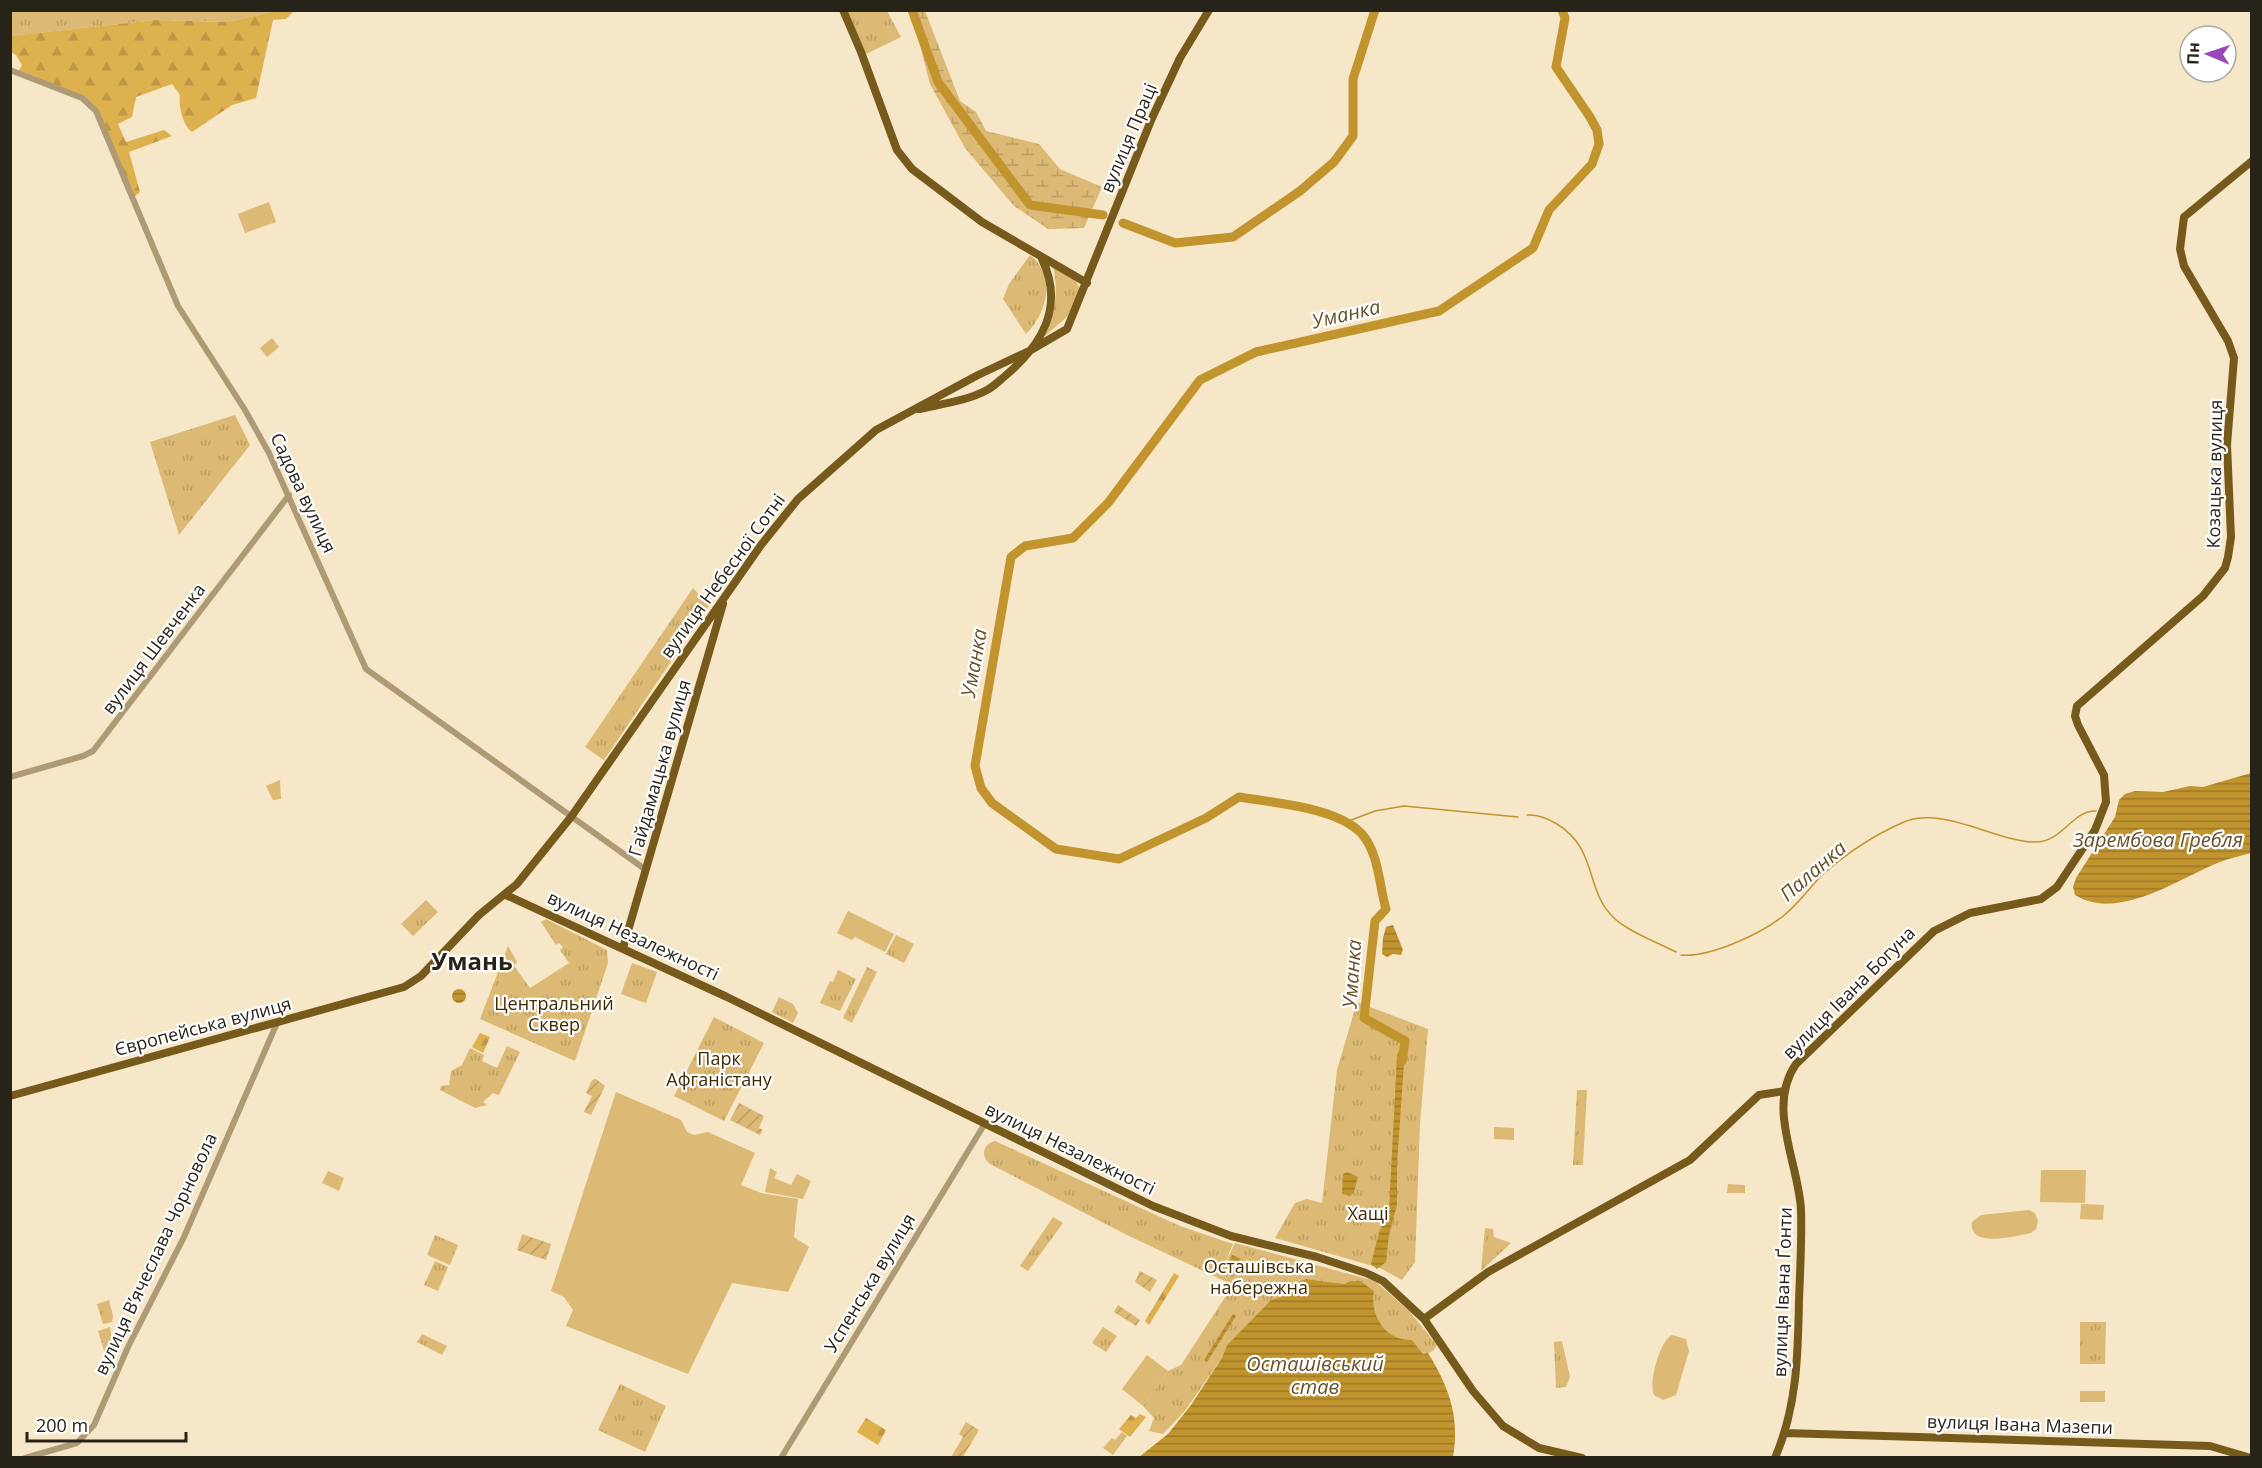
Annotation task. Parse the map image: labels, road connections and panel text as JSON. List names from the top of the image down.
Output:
{
  "streets": {
    "main road": [
      "вулиця Праці",
      "Козацька вулиця",
      "вулиця Небесної Сотні",
      "Гайдамацька вулиця",
      "вулиця Незалежності",
      "вулиця Івана Богуна",
      "Європейська вулиця",
      "вулиця Івана Ґонти",
      "вулиця Івана Мазепи"
    ],
    "street": [
      "Садова вулиця",
      "вулиця Шевченка",
      "вулиця В’ячеслава Чорновола",
      "Успенська вулиця"
    ]
  },
  "crossings": [
    ["вулиця Праці", "вулиця Небесної Сотні"],
    ["Козацька вулиця", "вулиця Івана Богуна"],
    ["Садова вулиця", "вулиця Небесної Сотні"],
    ["Садова вулиця", "вулиця Шевченка"],
    ["Садова вулиця", "Гайдамацька вулиця"],
    ["вулиця Небесної Сотні", "Гайдамацька вулиця"],
    ["вулиця Небесної Сотні", "вулиця Незалежності"],
    ["вулиця Небесної Сотні", "Європейська вулиця"],
    ["Гайдамацька вулиця", "вулиця Незалежності"],
    ["вулиця Незалежності", "Успенська вулиця"],
    ["вулиця Івана Богуна", "вулиця Івана Ґонти"],
    ["Європейська вулиця", "вулиця В’ячеслава Чорновола"],
    ["вулиця Івана Ґонти", "вулиця Івана Мазепи"]
  ],
  "districts": ["Умань"],
  "water": [
    "Уманка",
    "Зарембова Гребля",
    "Паланка",
    "Осташівський став"
  ],
  "parks": [
    "Центральний Сквер",
    "Парк Афганістану",
    "Хащі",
    "Осташівська набережна"
  ],
  "scale_bar": "200 m",
  "north": "left"
}
